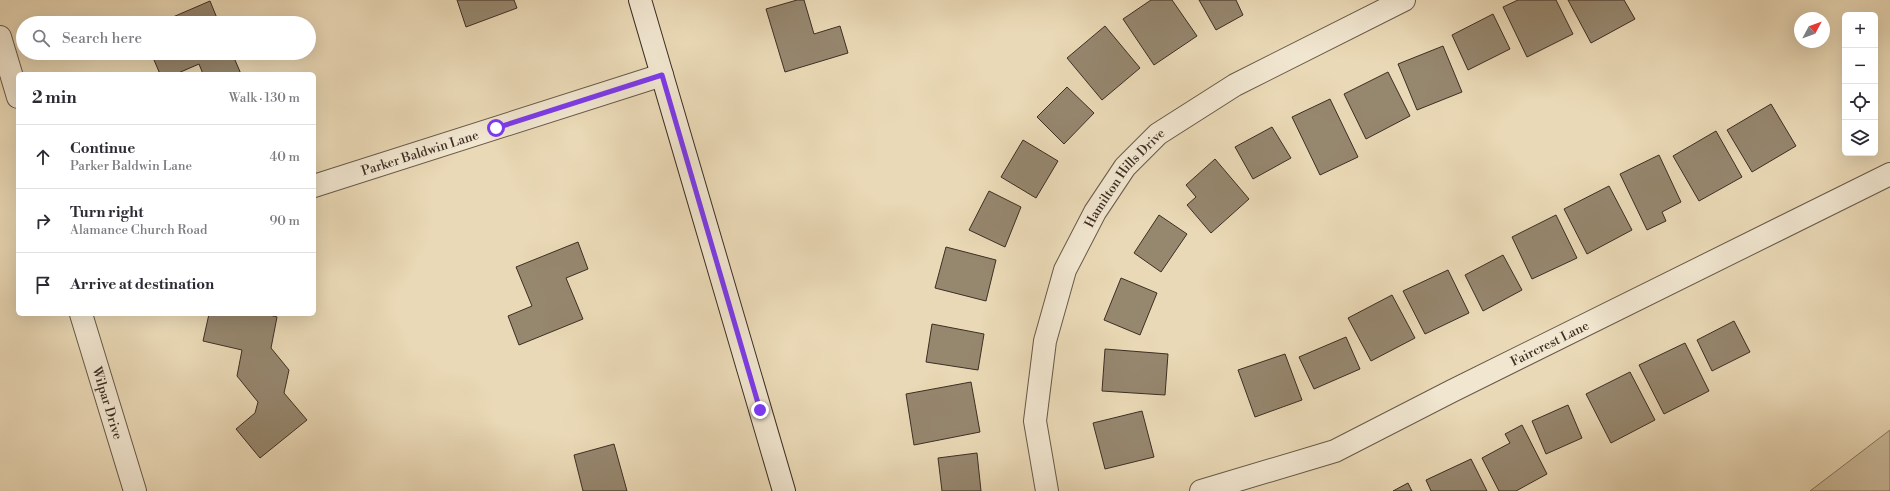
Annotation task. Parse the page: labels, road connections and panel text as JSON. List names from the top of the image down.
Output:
{
  "streets": {
    "street": [
      "Parker Baldwin Lane",
      "Hamilton Hills Drive",
      "Faircrest Lane",
      "Wilpar Drive"
    ]
  },
  "north": "top right",
  "page": {
    "map_buttons": ["+", "−"],
    "search": "Search here",
    "heading": ["2 min", "Walk · 130 m"],
    "list": [
      ["Continue", "Parker Baldwin Lane", "40 m"],
      ["Turn right", "Alamance Church Road", "90 m"],
      "Arrive at destination"
    ]
  }
}
